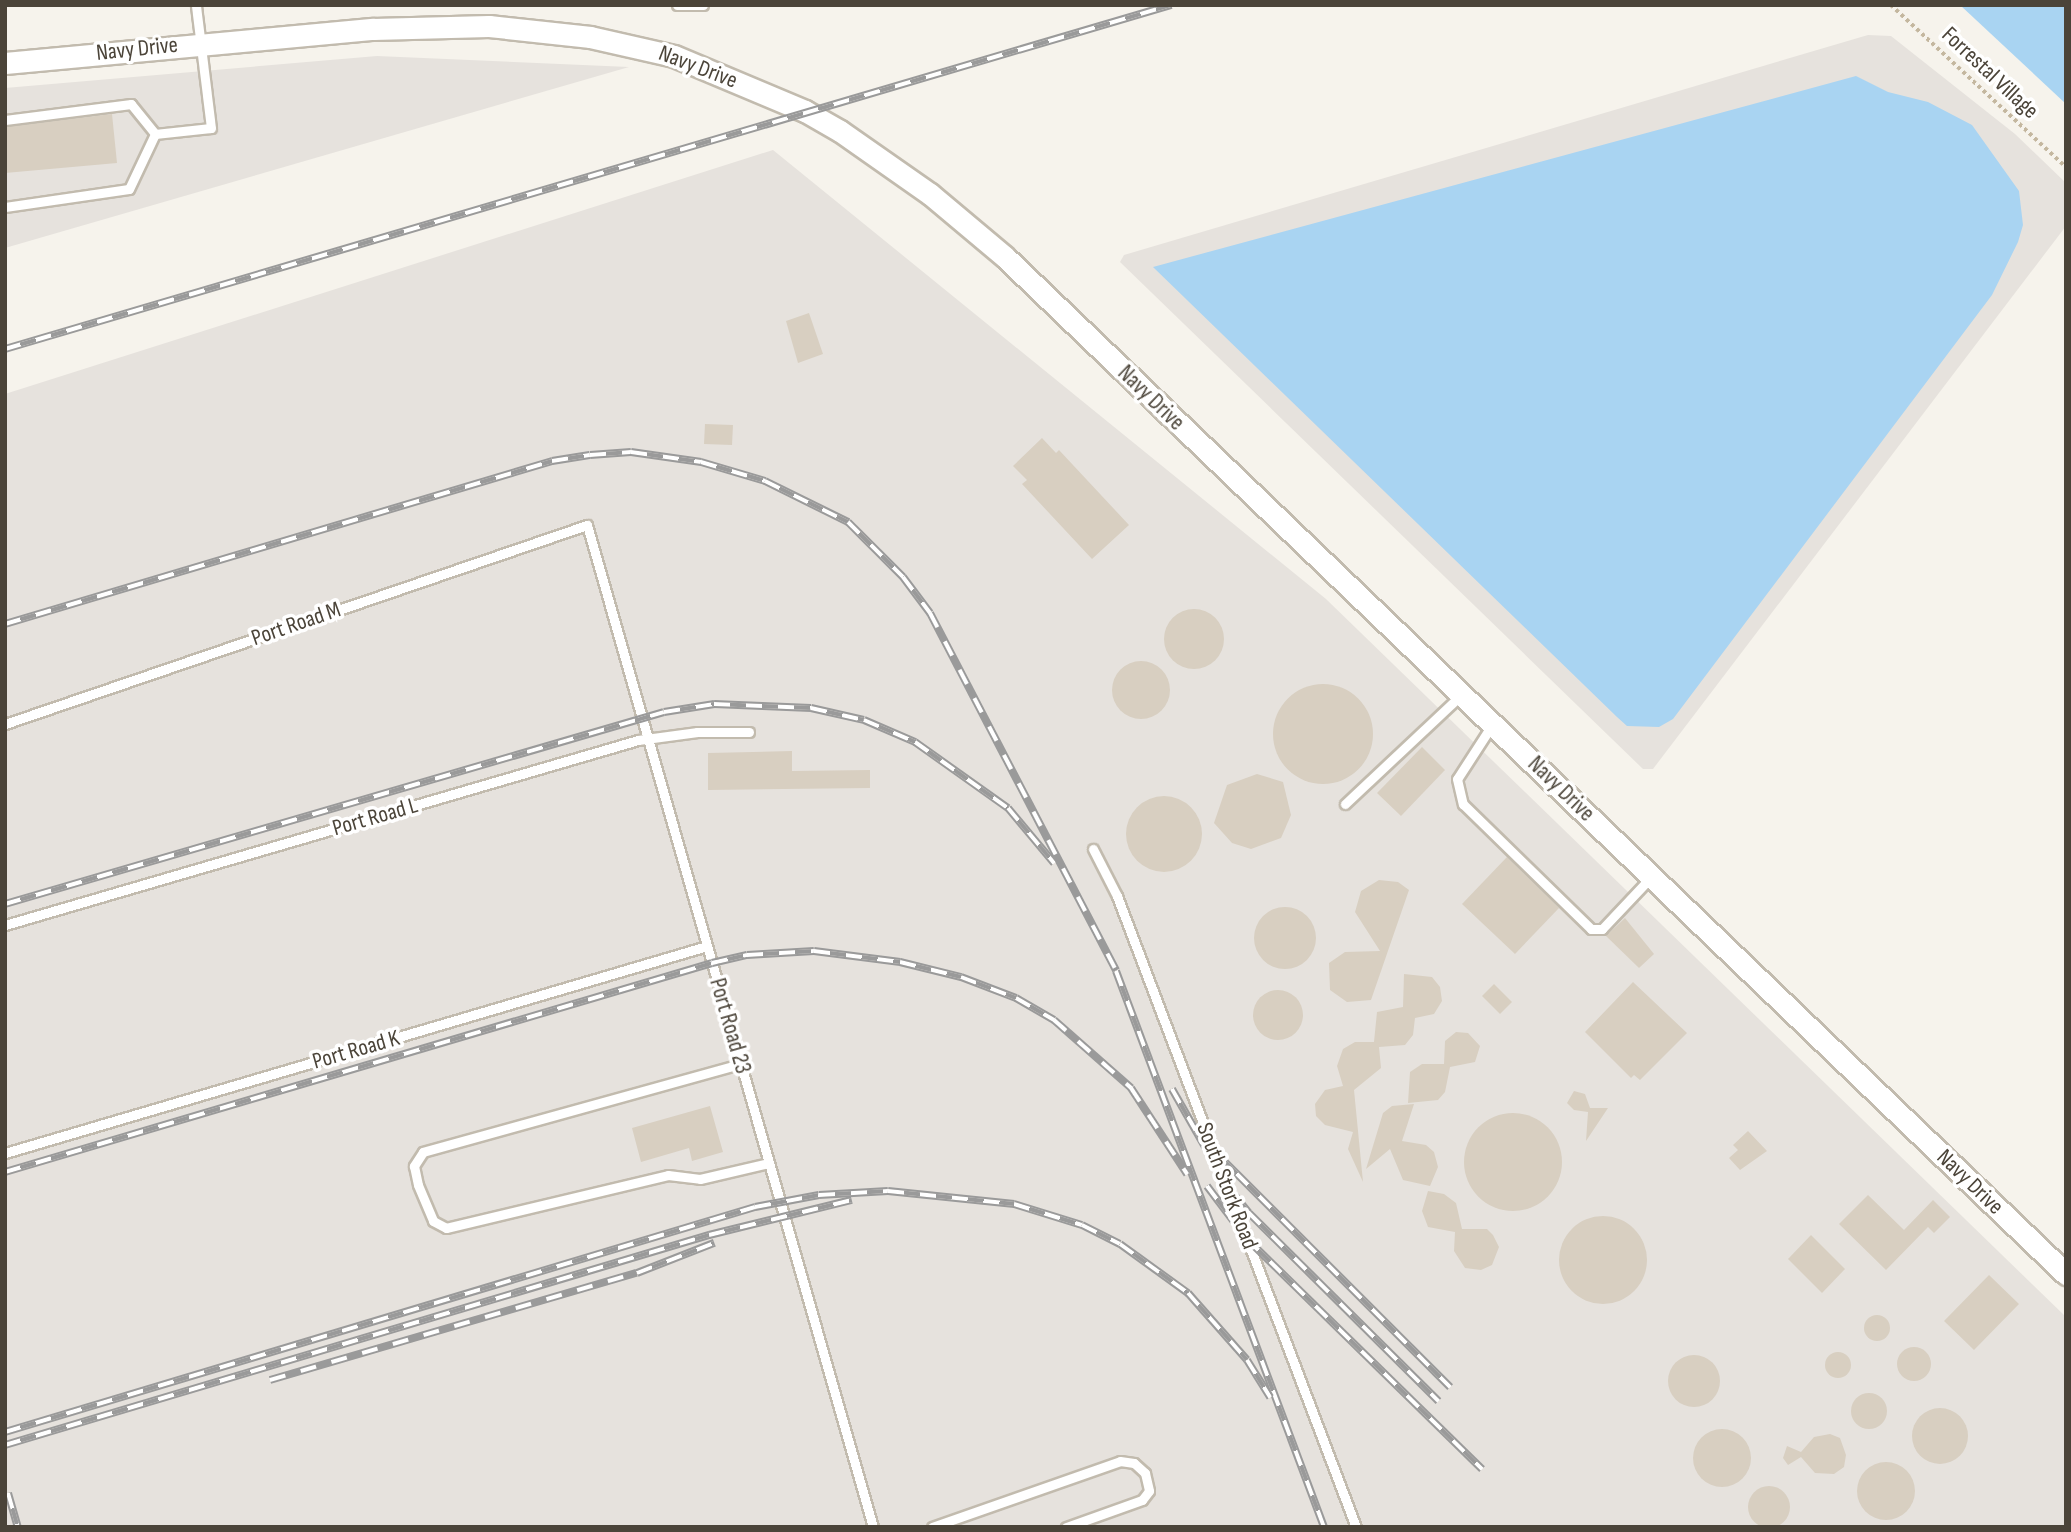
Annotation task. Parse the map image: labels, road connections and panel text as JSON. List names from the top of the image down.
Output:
{
  "streets": {
    "street": ["Navy Drive"],
    "lane": [
      "Port Road M",
      "Port Road L",
      "Port Road 23",
      "Port Road K",
      "South Stork Road"
    ],
    "path": ["Forrestal Village"]
  },
  "crossings": [
    ["Port Road M", "Port Road 23"],
    ["Port Road L", "Port Road 23"],
    ["Port Road 23", "Port Road K"]
  ]
}
